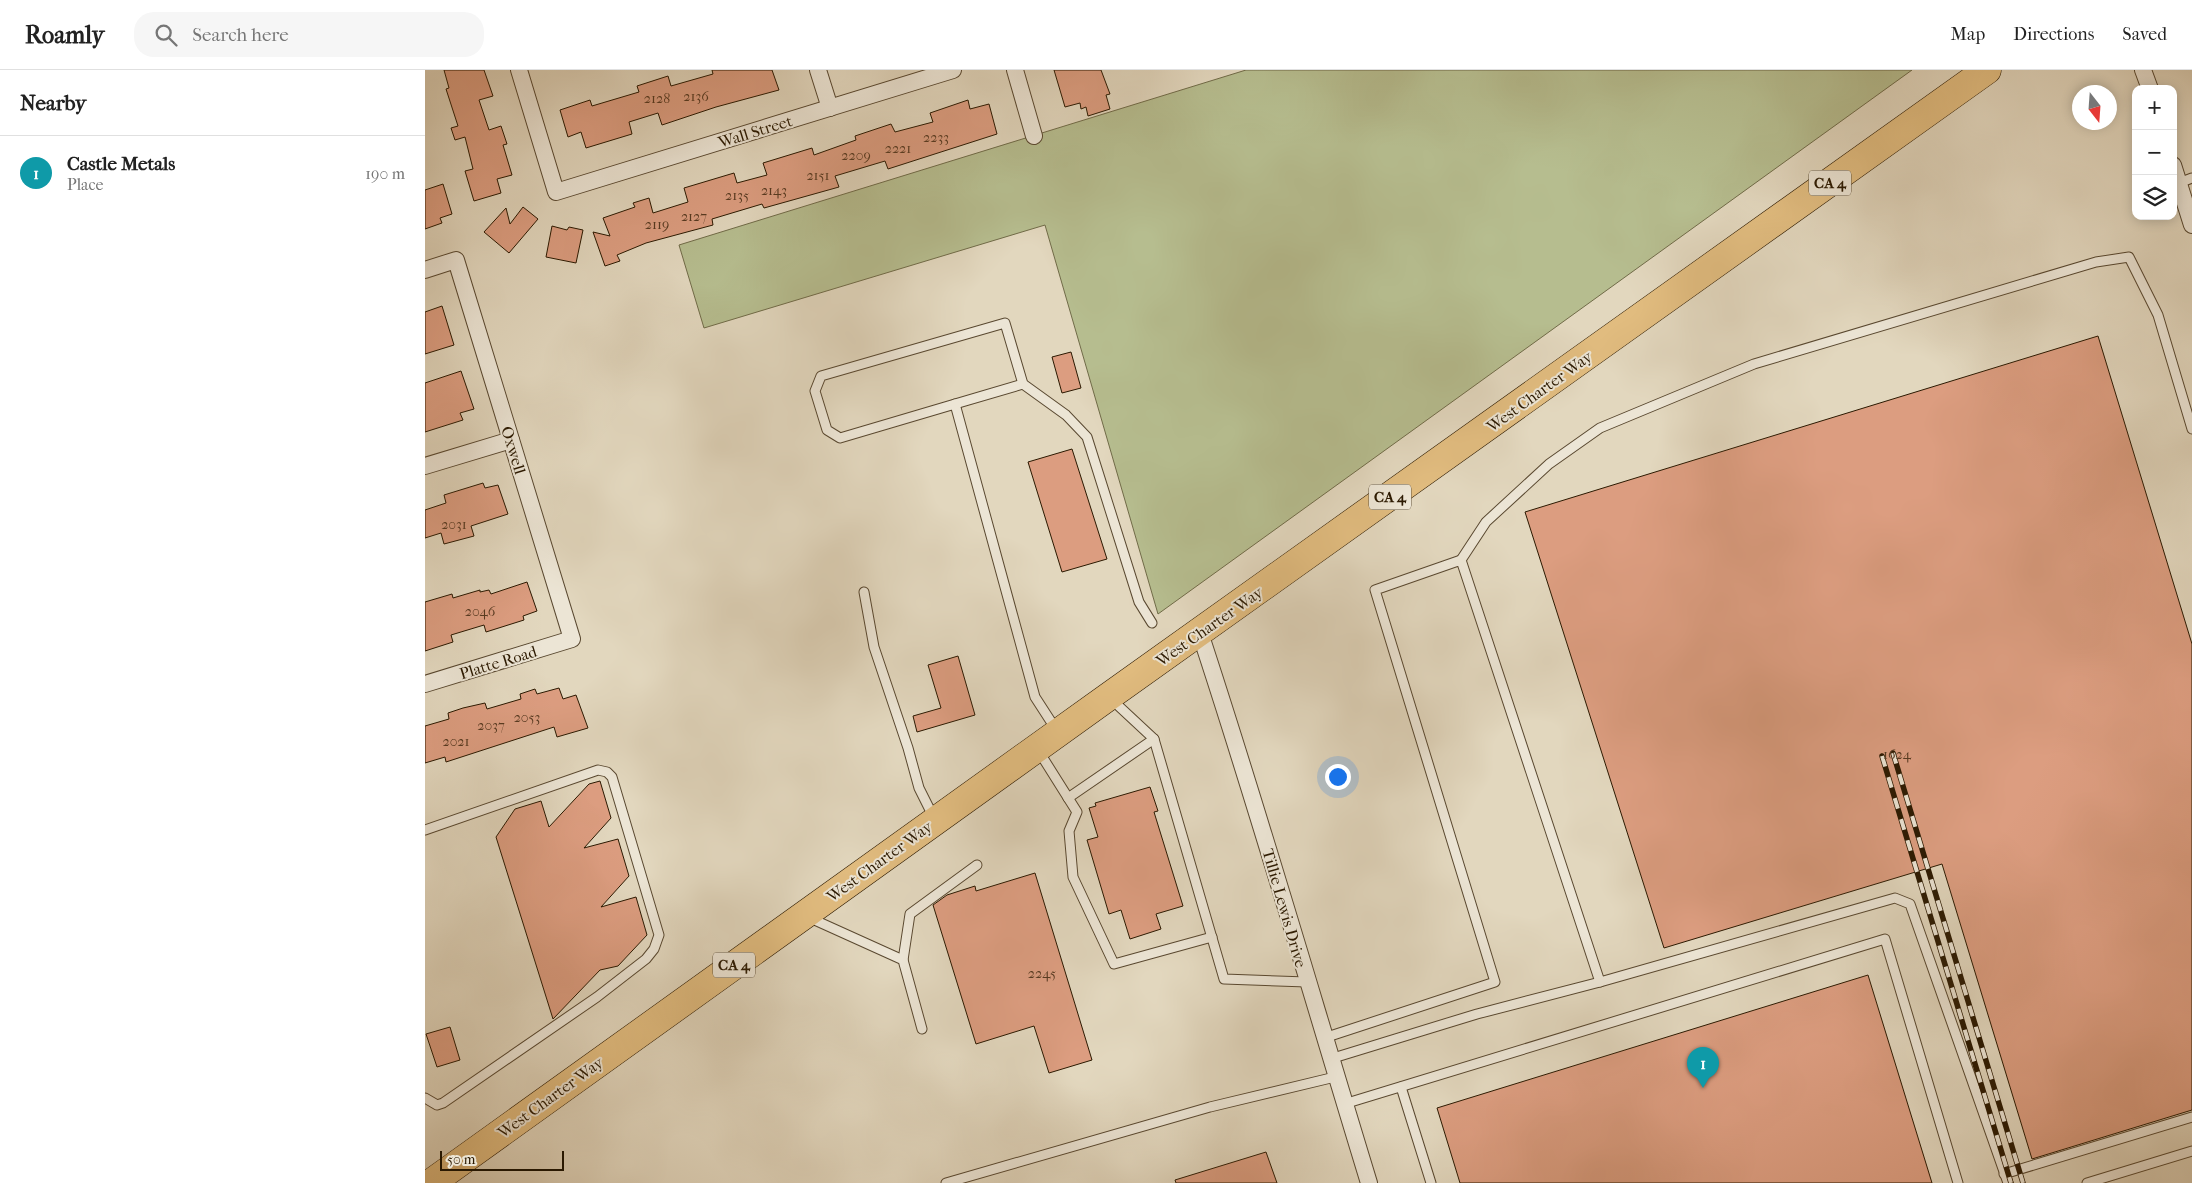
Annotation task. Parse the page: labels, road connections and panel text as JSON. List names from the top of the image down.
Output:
{
  "streets": {
    "highway": ["CA 4", "West Charter Way"],
    "street": [
      "Wall Street",
      "Oxwell",
      "Platte Road",
      "Tillie Lewis Drive"
    ]
  },
  "crossings": [
    ["West Charter Way", "Tillie Lewis Drive"],
    ["Oxwell", "Platte Road"]
  ],
  "house_numbers": [
    "2136",
    "2128",
    "2233",
    "2221",
    "2209",
    "2151",
    "2143",
    "2135",
    "2127",
    "2119",
    "2031",
    "2046",
    "2053",
    "2037",
    "2021",
    "1624",
    "2245"
  ],
  "scale_bar": "50 m",
  "north": "bottom",
  "page": {
    "header": "Roamly",
    "search": "Search here",
    "nav": ["Map", "Directions", "Saved"],
    "heading": "Nearby",
    "map_buttons": ["+", "−"],
    "list": [
      {
        "mark": "1",
        "name": "Castle Metals",
        "note": "Place",
        "value": "190 m"
      }
    ],
    "pins": "1",
    "scale": "50 m"
  }
}
